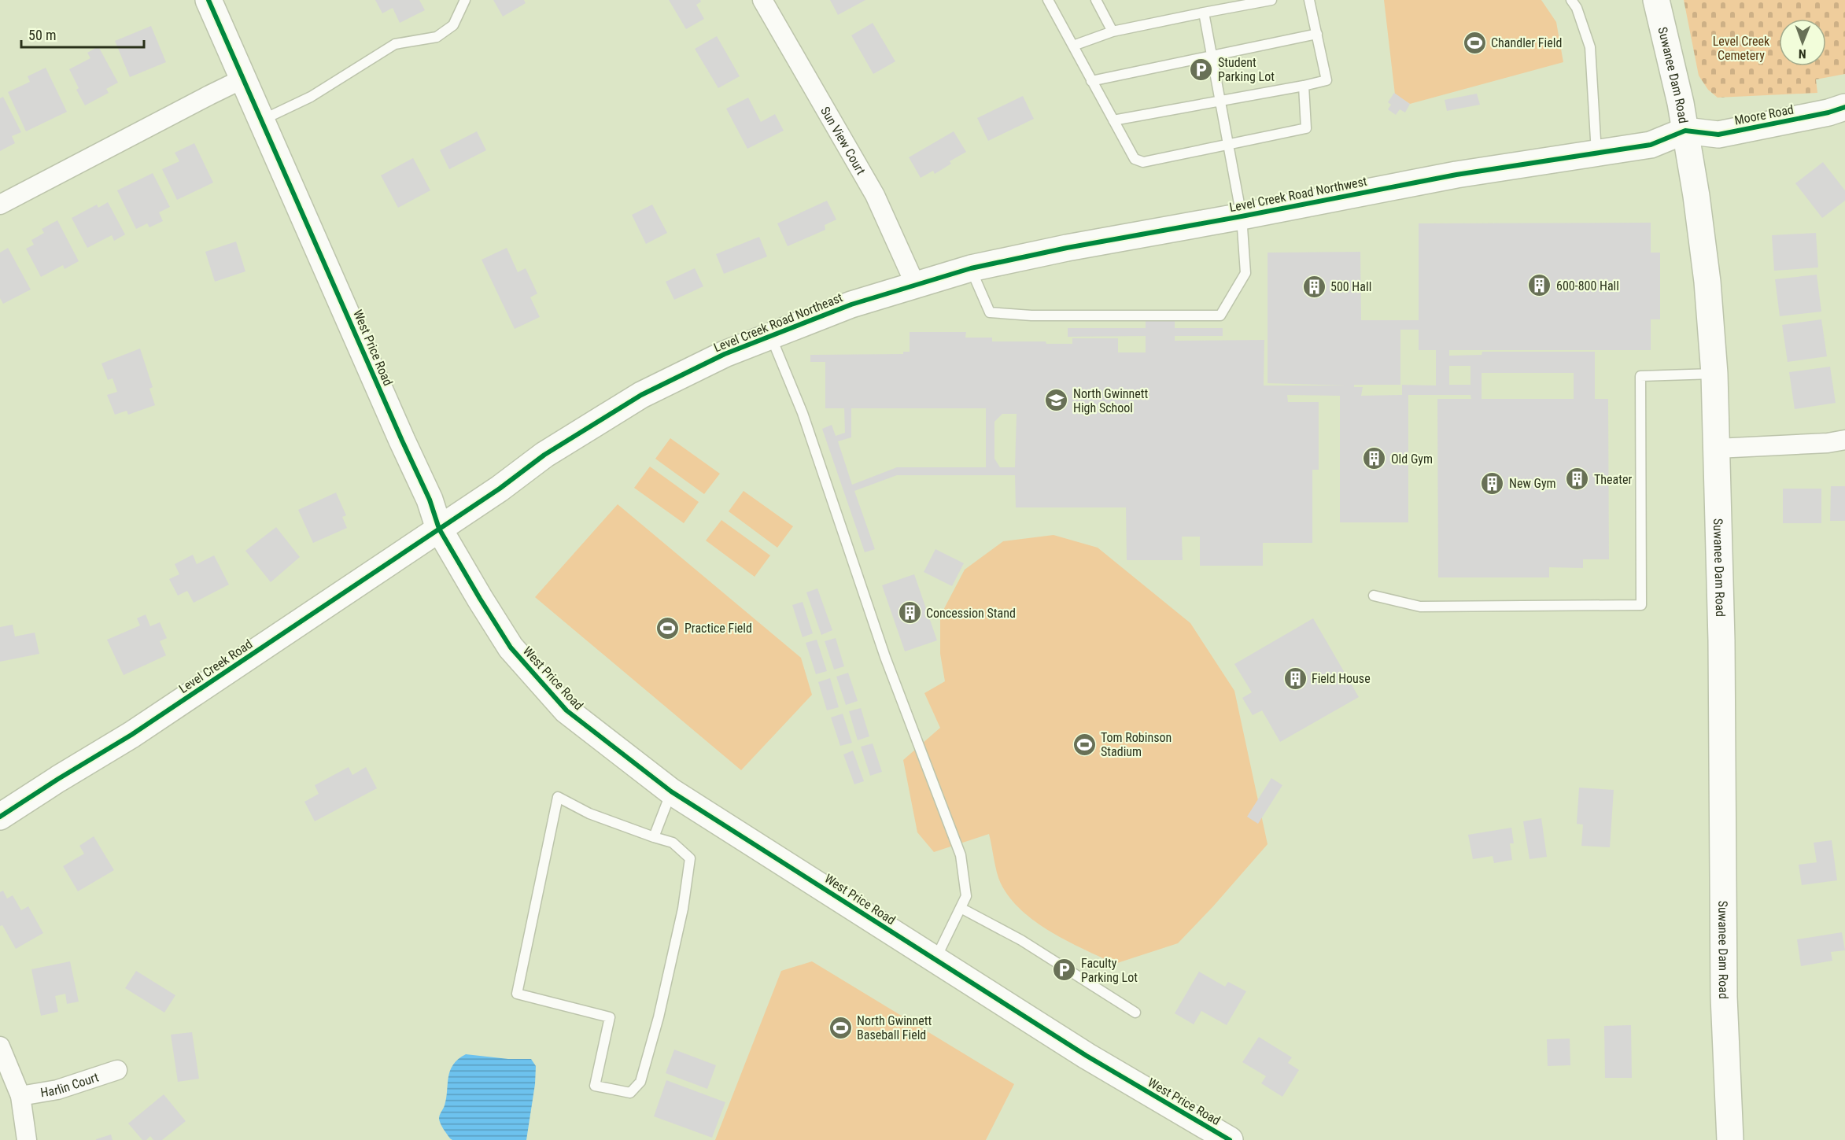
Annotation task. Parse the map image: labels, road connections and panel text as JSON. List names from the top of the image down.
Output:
{
  "streets": {
    "street": [
      "Suwanee Dam Road",
      "Moore Road",
      "Sun View Court",
      "Level Creek Road Northwest",
      "Level Creek Road Northeast",
      "West Price Road",
      "Level Creek Road",
      "Harlin Court"
    ]
  },
  "crossings": [
    ["Suwanee Dam Road", "Moore Road"],
    ["Suwanee Dam Road", "Level Creek Road Northwest"],
    ["Moore Road", "Level Creek Road Northwest"],
    ["Sun View Court", "Level Creek Road Northwest"],
    ["Sun View Court", "Level Creek Road Northeast"],
    ["Level Creek Road Northwest", "Level Creek Road Northeast"],
    ["Level Creek Road Northeast", "West Price Road"],
    ["Level Creek Road Northeast", "Level Creek Road"],
    ["West Price Road", "Level Creek Road"]
  ],
  "parks": ["Level Creek Cemetery"],
  "places": {
    "sports": [
      "Chandler Field",
      "Practice Field",
      "Tom Robinson Stadium",
      "North Gwinnett Baseball Field"
    ],
    "parking": ["Student Parking Lot", "Faculty Parking Lot"],
    "building": [
      "600-800 Hall",
      "500 Hall",
      "Old Gym",
      "Theater",
      "New Gym",
      "Concession Stand",
      "Field House"
    ],
    "school or university": ["North Gwinnett High School"]
  },
  "scale_bar": "50 m",
  "north": "bottom"
}
